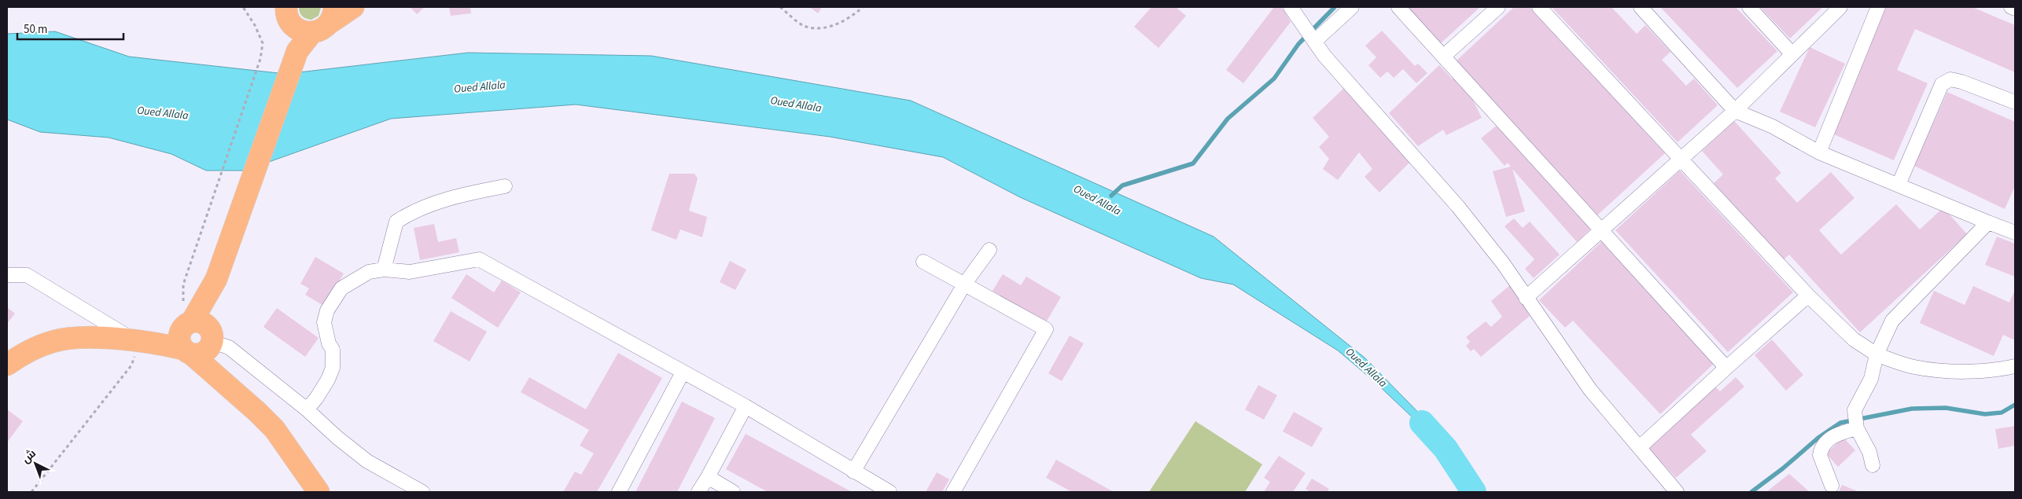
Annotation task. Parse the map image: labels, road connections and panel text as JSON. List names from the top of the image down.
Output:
{
  "water": ["Oued Allala"],
  "scale_bar": "50 m",
  "north": "top left"
}
